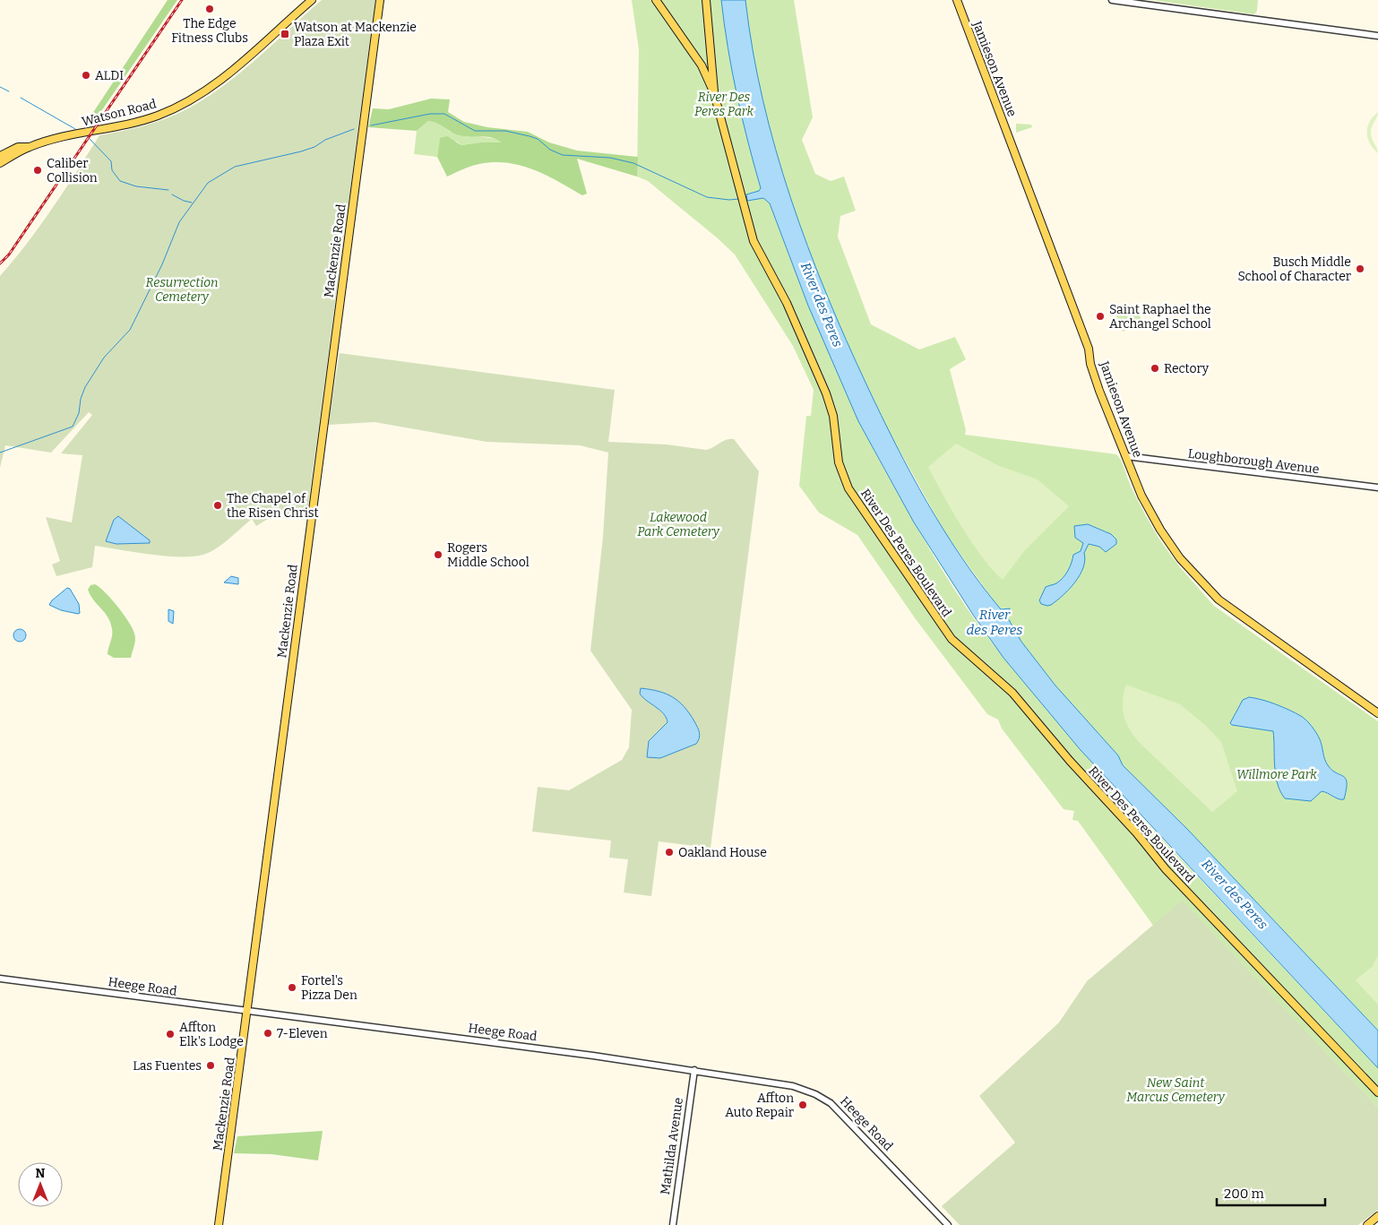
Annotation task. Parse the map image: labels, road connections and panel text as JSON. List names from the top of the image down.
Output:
{
  "streets": {
    "main road": [
      "Jamieson Avenue",
      "Watson Road",
      "Mackenzie Road",
      "River Des Peres Boulevard"
    ],
    "street": ["Loughborough Avenue", "Heege Road", "Mathilda Avenue"]
  },
  "crossings": [
    ["Jamieson Avenue", "Loughborough Avenue"],
    ["Mackenzie Road", "Heege Road"],
    ["Heege Road", "Mathilda Avenue"]
  ],
  "water": ["River des Peres"],
  "parks": [
    "River Des Peres Park",
    "Resurrection Cemetery",
    "Lakewood Park Cemetery",
    "Willmore Park",
    "New Saint Marcus Cemetery"
  ],
  "places": {
    "other": [
      "The Edge Fitness Clubs",
      "ALDI",
      "Caliber Collision",
      "Busch Middle School of Character",
      "Saint Raphael the Archangel School",
      "Rectory",
      "The Chapel of the Risen Christ",
      "Rogers Middle School",
      "Oakland House",
      "Fortel's Pizza Den",
      "7-Eleven",
      "Affton Elk's Lodge",
      "Las Fuentes",
      "Affton Auto Repair"
    ],
    "transit": ["Watson at Mackenzie Plaza Exit"]
  },
  "scale_bar": "200 m",
  "north": "top"
}
